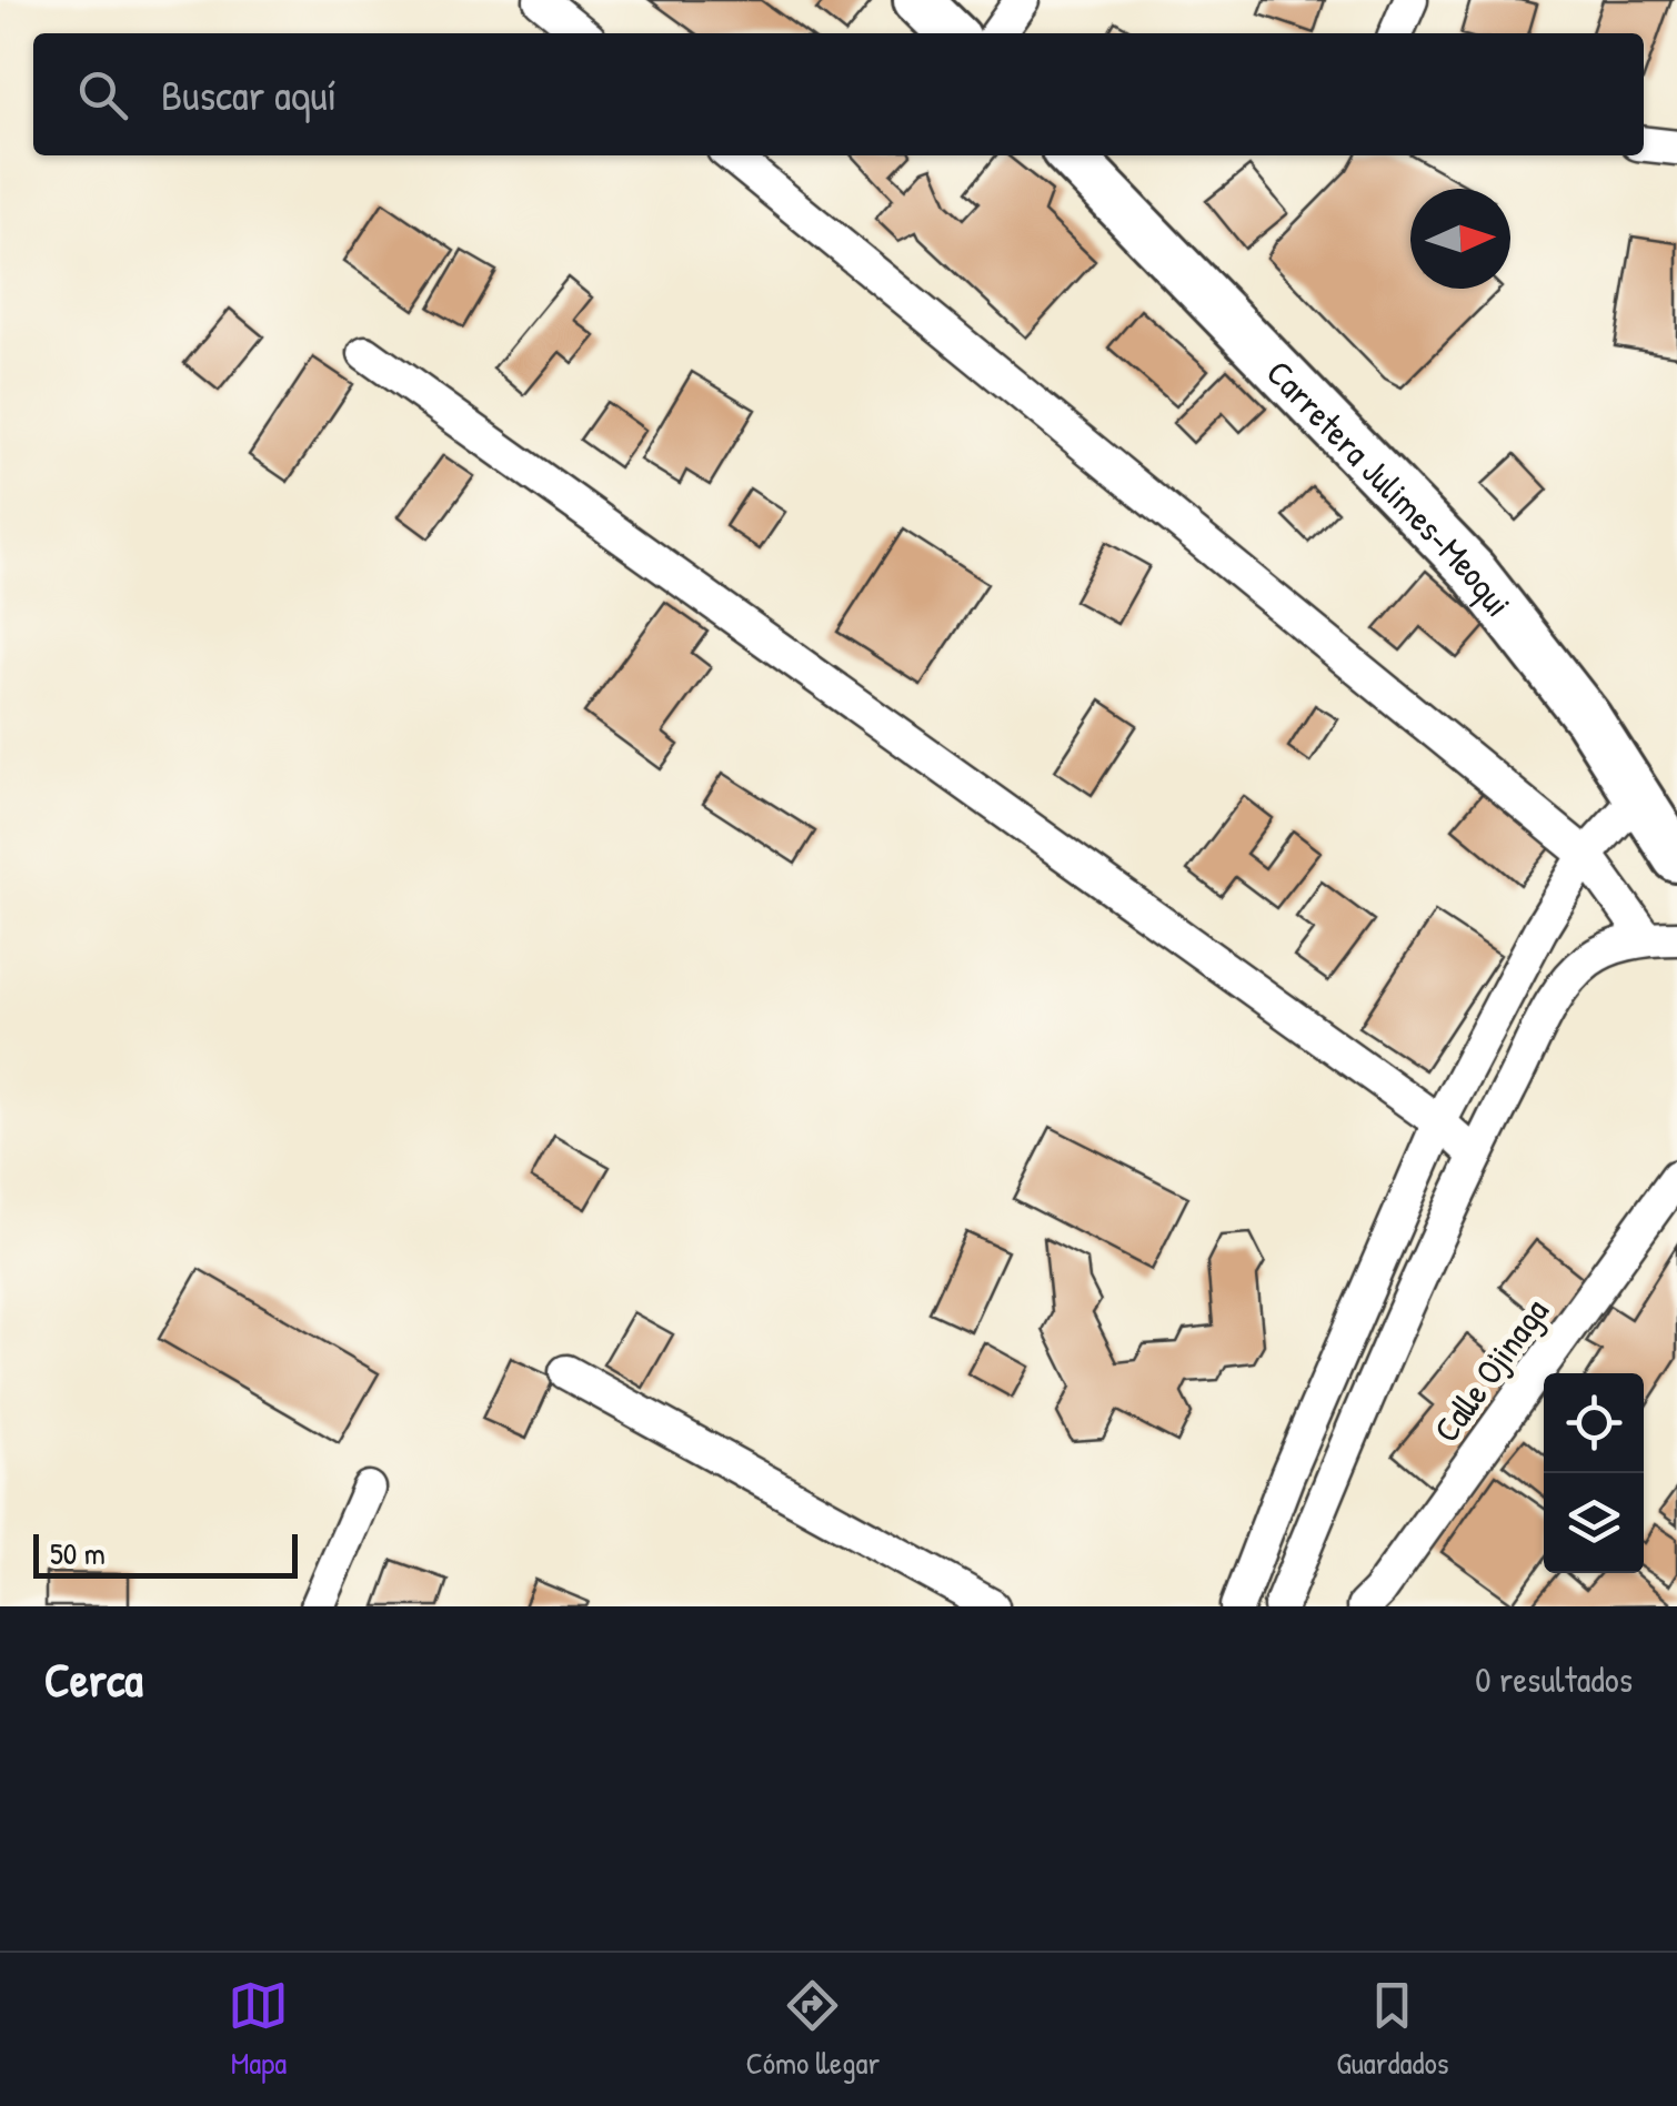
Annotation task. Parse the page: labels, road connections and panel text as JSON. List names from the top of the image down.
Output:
{
  "streets": {
    "main road": ["Carretera Julimes-Meoqui"],
    "street": ["Calle Ojinaga"]
  },
  "scale_bar": "50 m",
  "north": "right",
  "page": {
    "search": "Buscar aquí",
    "scale": "50 m",
    "heading": ["Cerca", "0 resultados"],
    "nav": ["Mapa", "Cómo llegar", "Guardados"]
  }
}
